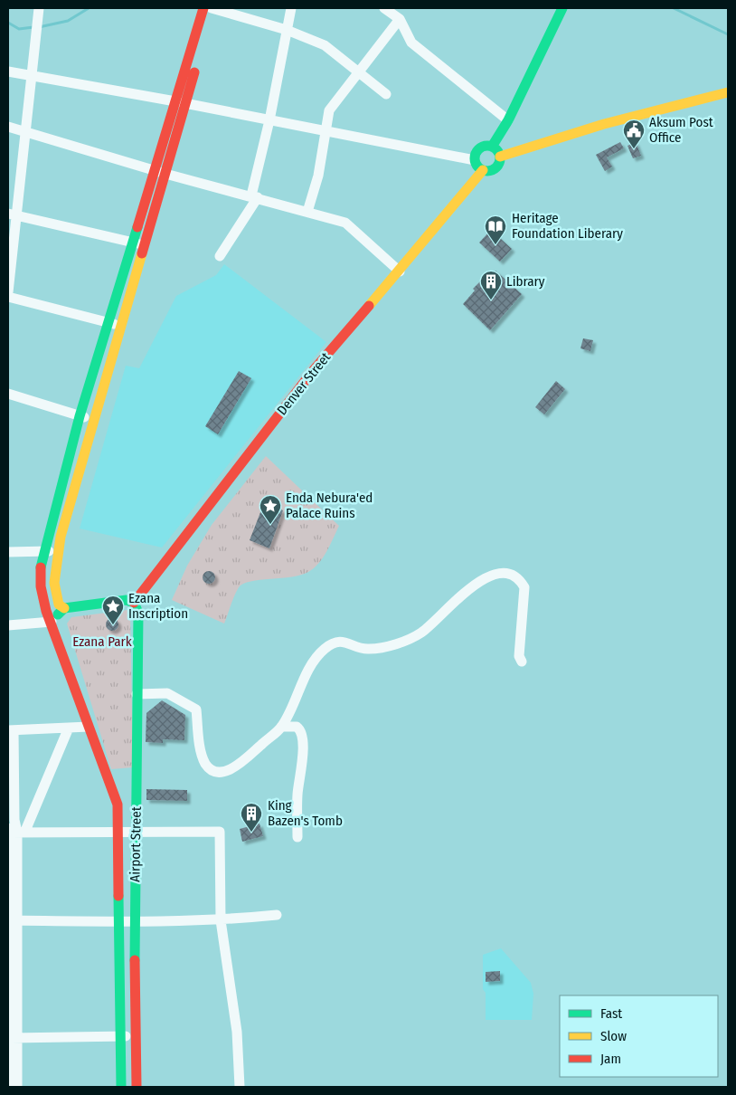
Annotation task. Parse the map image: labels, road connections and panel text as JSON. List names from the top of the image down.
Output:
{
  "streets": {
    "main road": ["Denver Street", "Airport Street"]
  },
  "crossings": [
    ["Denver Street", "Airport Street"]
  ],
  "parks": ["Ezana Park"],
  "places": {
    "public building": ["Aksum Post Office"],
    "library": ["Heritage Foundation Liberary"],
    "building": ["Library", "King Bazen's Tomb"],
    "place": ["Enda Nebura'ed Palace Ruins", "Ezana Inscription"]
  },
  "legend": ["Fast", "Slow", "Jam"]
}
